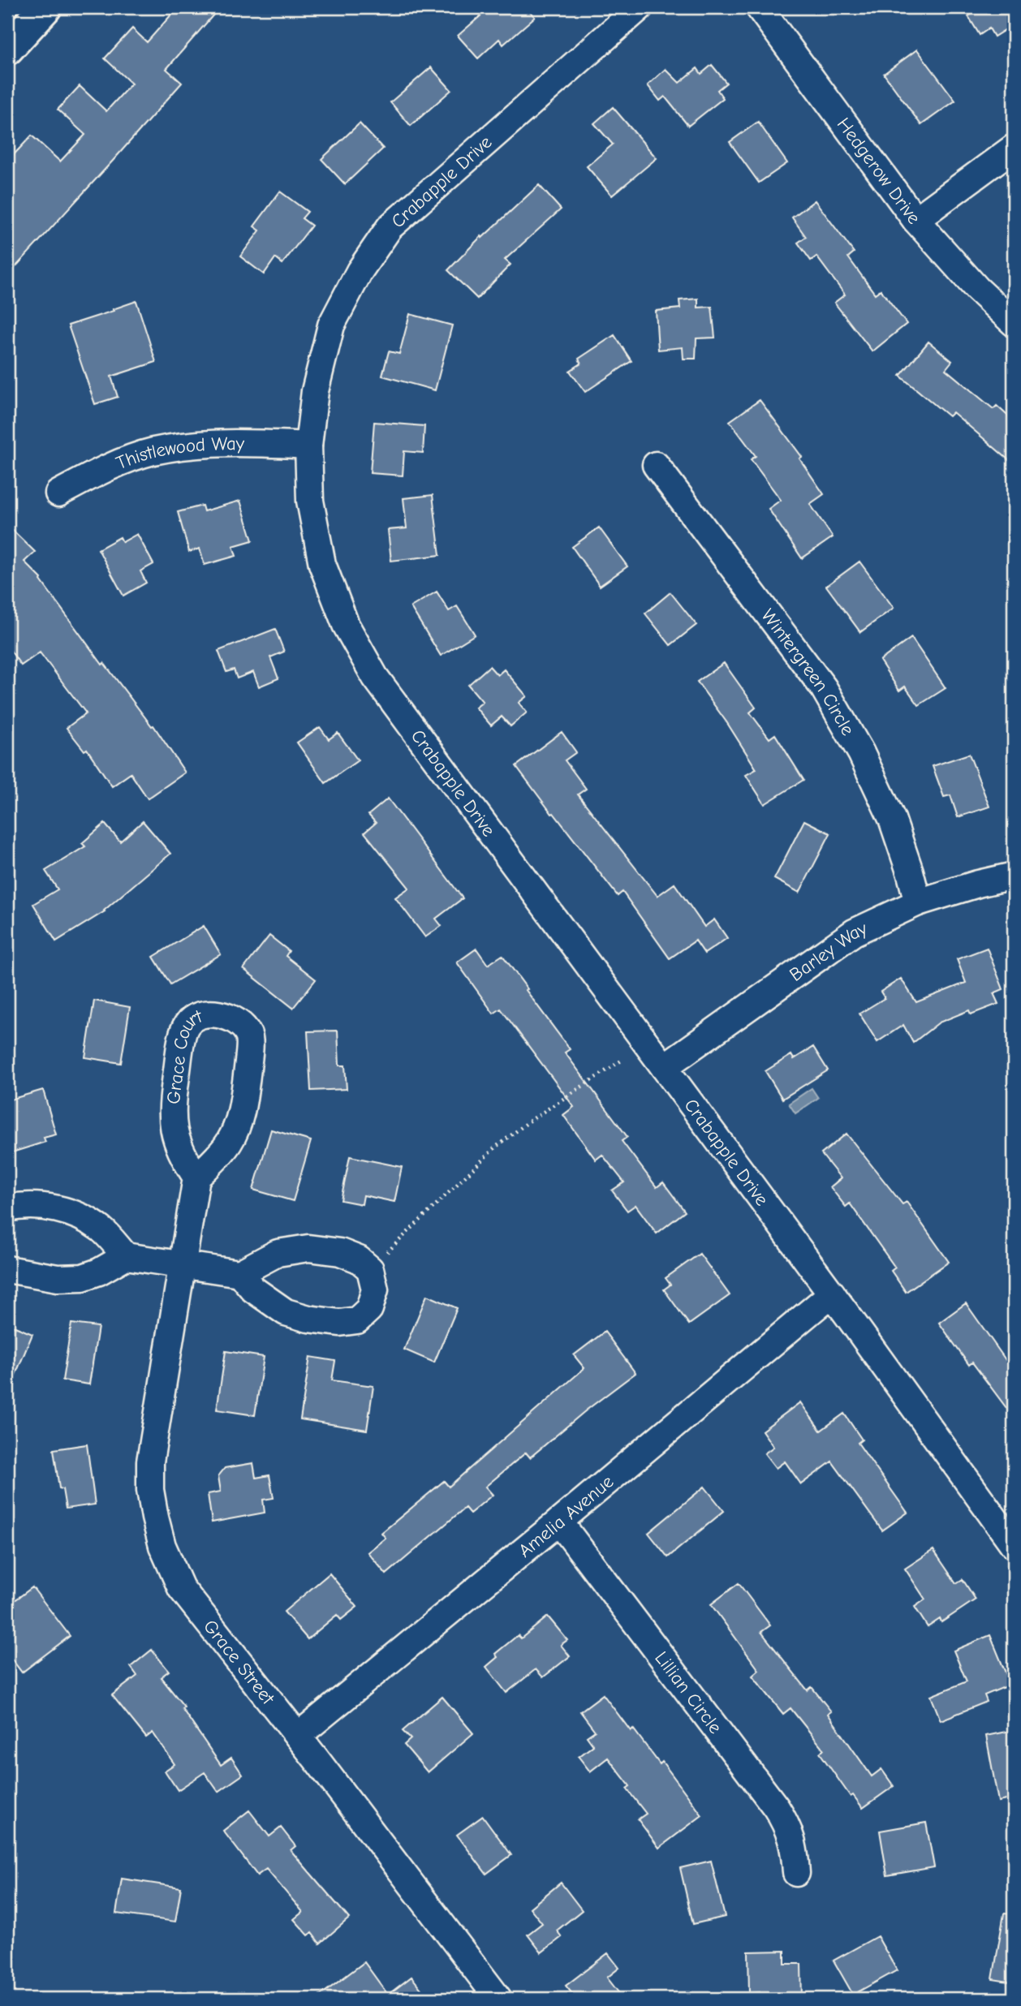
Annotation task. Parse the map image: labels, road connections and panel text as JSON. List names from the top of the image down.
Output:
{
  "streets": {
    "street": [
      "Hedgerow Drive",
      "Crabapple Drive",
      "Thistlewood Way",
      "Wintergreen Circle",
      "Barley Way",
      "Grace Court",
      "Amelia Avenue",
      "Grace Street",
      "Lillian Circle"
    ]
  },
  "crossings": [
    ["Crabapple Drive", "Thistlewood Way"],
    ["Crabapple Drive", "Barley Way"],
    ["Crabapple Drive", "Amelia Avenue"],
    ["Wintergreen Circle", "Barley Way"],
    ["Amelia Avenue", "Grace Street"],
    ["Amelia Avenue", "Lillian Circle"]
  ]
}
